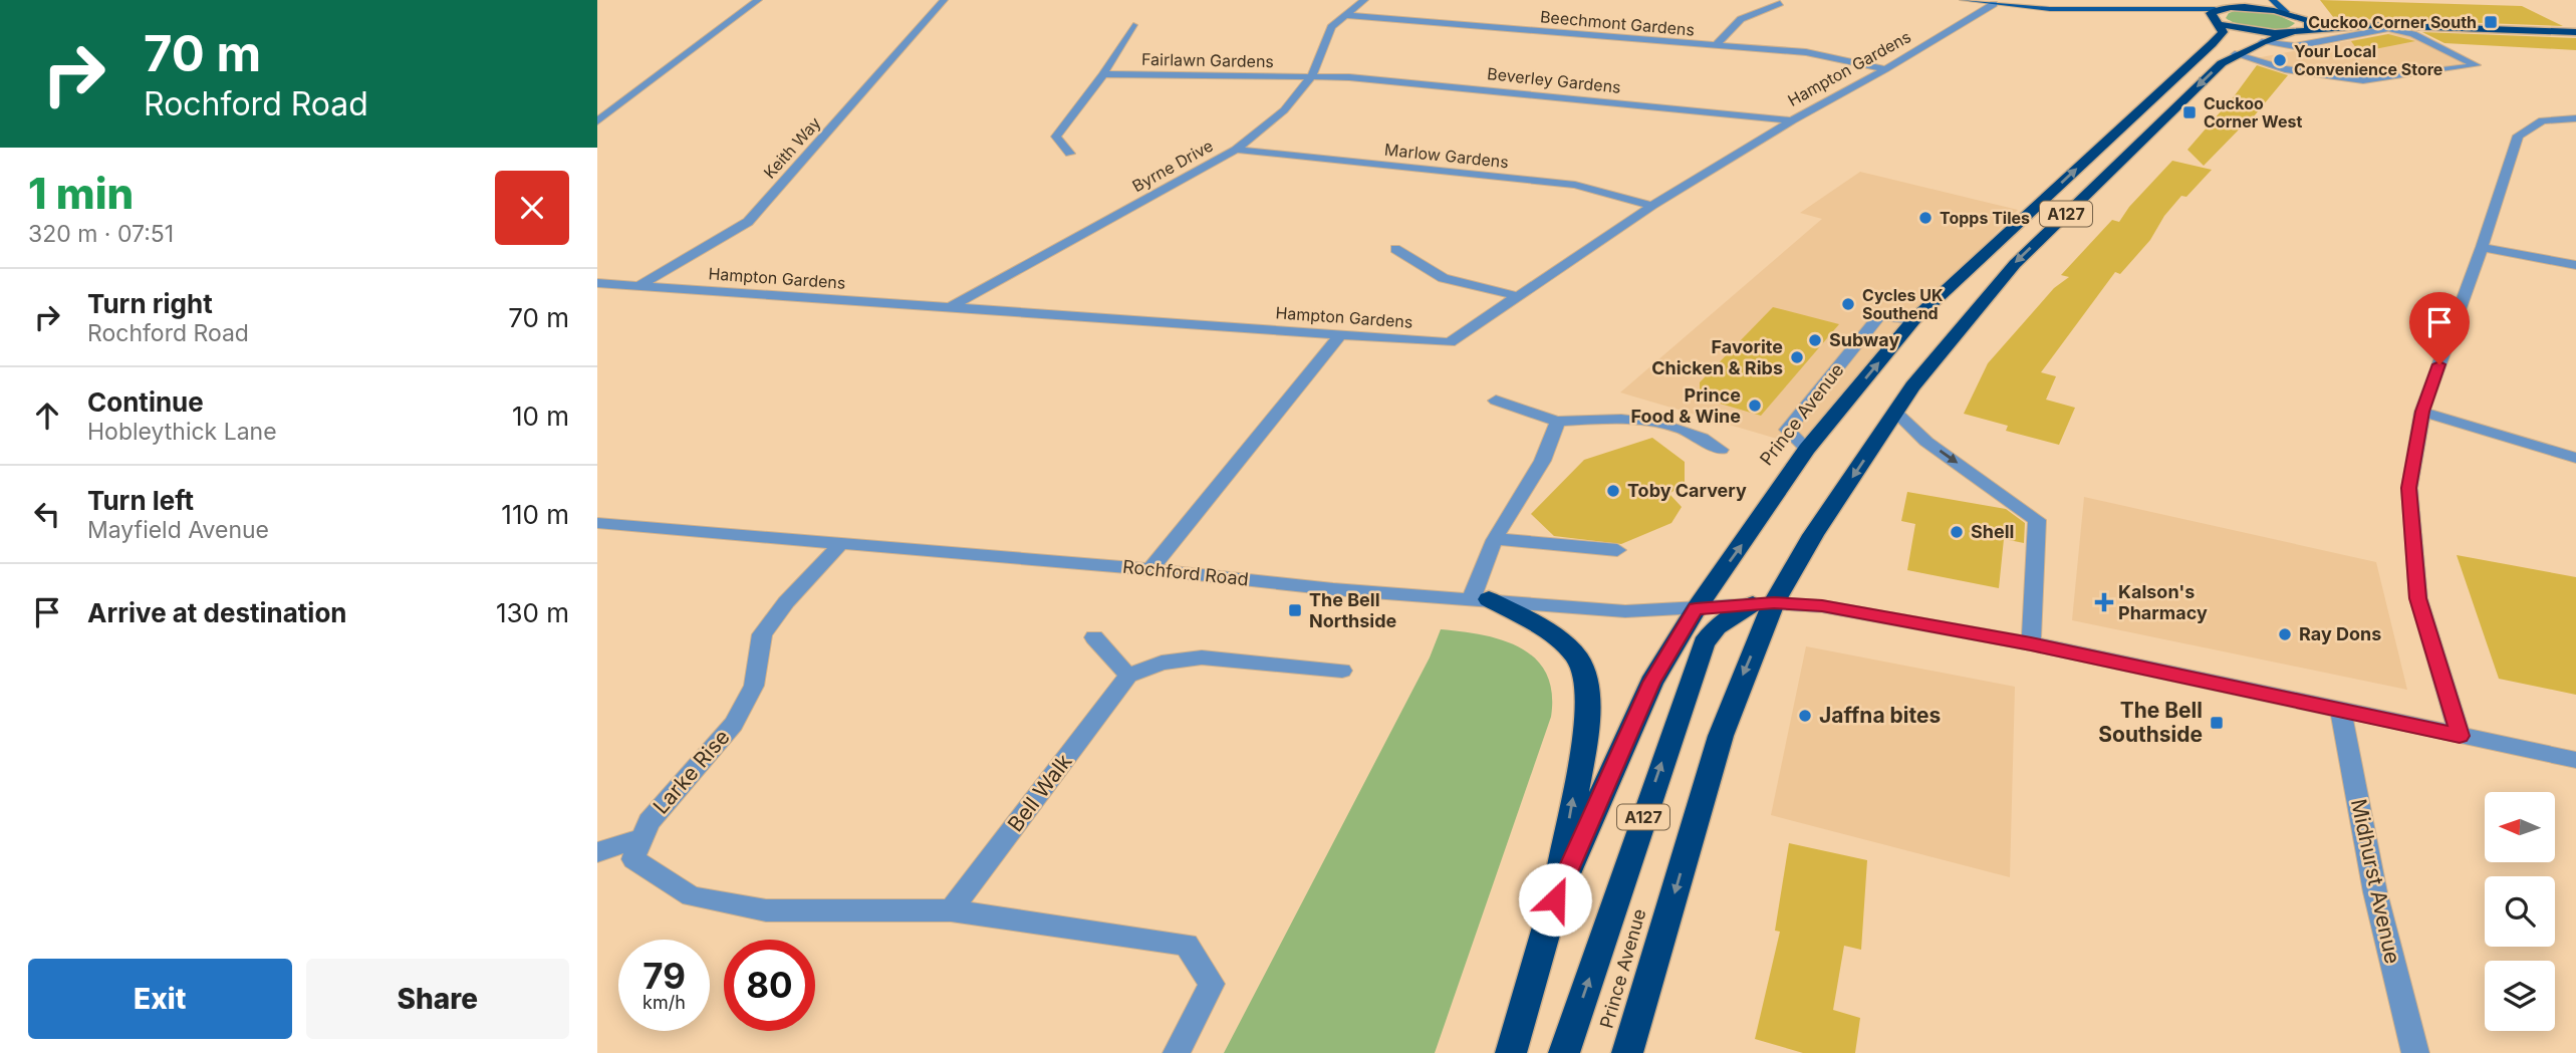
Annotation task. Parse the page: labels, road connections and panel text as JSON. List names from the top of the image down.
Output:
{
  "streets": {
    "highway": ["A127", "Prince Avenue"],
    "street": [
      "Beechmont Gardens",
      "Fairlawn Gardens",
      "Hampton Gardens",
      "Beverley Gardens",
      "Keith Way",
      "Marlow Gardens",
      "Byrne Drive",
      "Rochford Road",
      "Larke Rise",
      "Bell Walk",
      "Midhurst Avenue"
    ]
  },
  "crossings": [
    ["Beechmont Gardens", "Hampton Gardens"],
    ["Beechmont Gardens", "Byrne Drive"],
    ["Fairlawn Gardens", "Beverley Gardens"],
    ["Fairlawn Gardens", "Byrne Drive"],
    ["Hampton Gardens", "Beverley Gardens"],
    ["Hampton Gardens", "Keith Way"],
    ["Hampton Gardens", "Marlow Gardens"],
    ["Hampton Gardens", "Byrne Drive"],
    ["Beverley Gardens", "Byrne Drive"],
    ["Marlow Gardens", "Byrne Drive"],
    ["A127", "Prince Avenue"],
    ["A127", "Rochford Road"],
    ["Prince Avenue", "Rochford Road"],
    ["Rochford Road", "Larke Rise"],
    ["Rochford Road", "Midhurst Avenue"]
  ],
  "places": {
    "transit": [
      "Cuckoo Corner South",
      "Cuckoo Corner West",
      "The Bell Northside",
      "The Bell Southside"
    ],
    "other": [
      "Your Local Convenience Store",
      "Topps Tiles",
      "Cycles UK Southend",
      "Subway",
      "Favorite Chicken & Ribs",
      "Prince Food & Wine",
      "Toby Carvery",
      "Shell",
      "Ray Dons",
      "Jaffna bites"
    ],
    "health": ["Kalson's Pharmacy"]
  },
  "north": "left",
  "page": {
    "turn": ["70 m", "Rochford Road"],
    "heading": ["1 min", "320 m · 07:51"],
    "list": [
      {
        "name": "Turn right",
        "note": "Rochford Road",
        "value": "70 m"
      },
      {
        "name": "Continue",
        "note": "Hobleythick Lane",
        "value": "10 m"
      },
      {
        "name": "Turn left",
        "note": "Mayfield Avenue",
        "value": "110 m"
      },
      {
        "name": "Arrive at destination",
        "value": "130 m"
      }
    ],
    "speed": "79 km/h",
    "limit": "80",
    "buttons": ["Exit", "Share"]
  }
}
